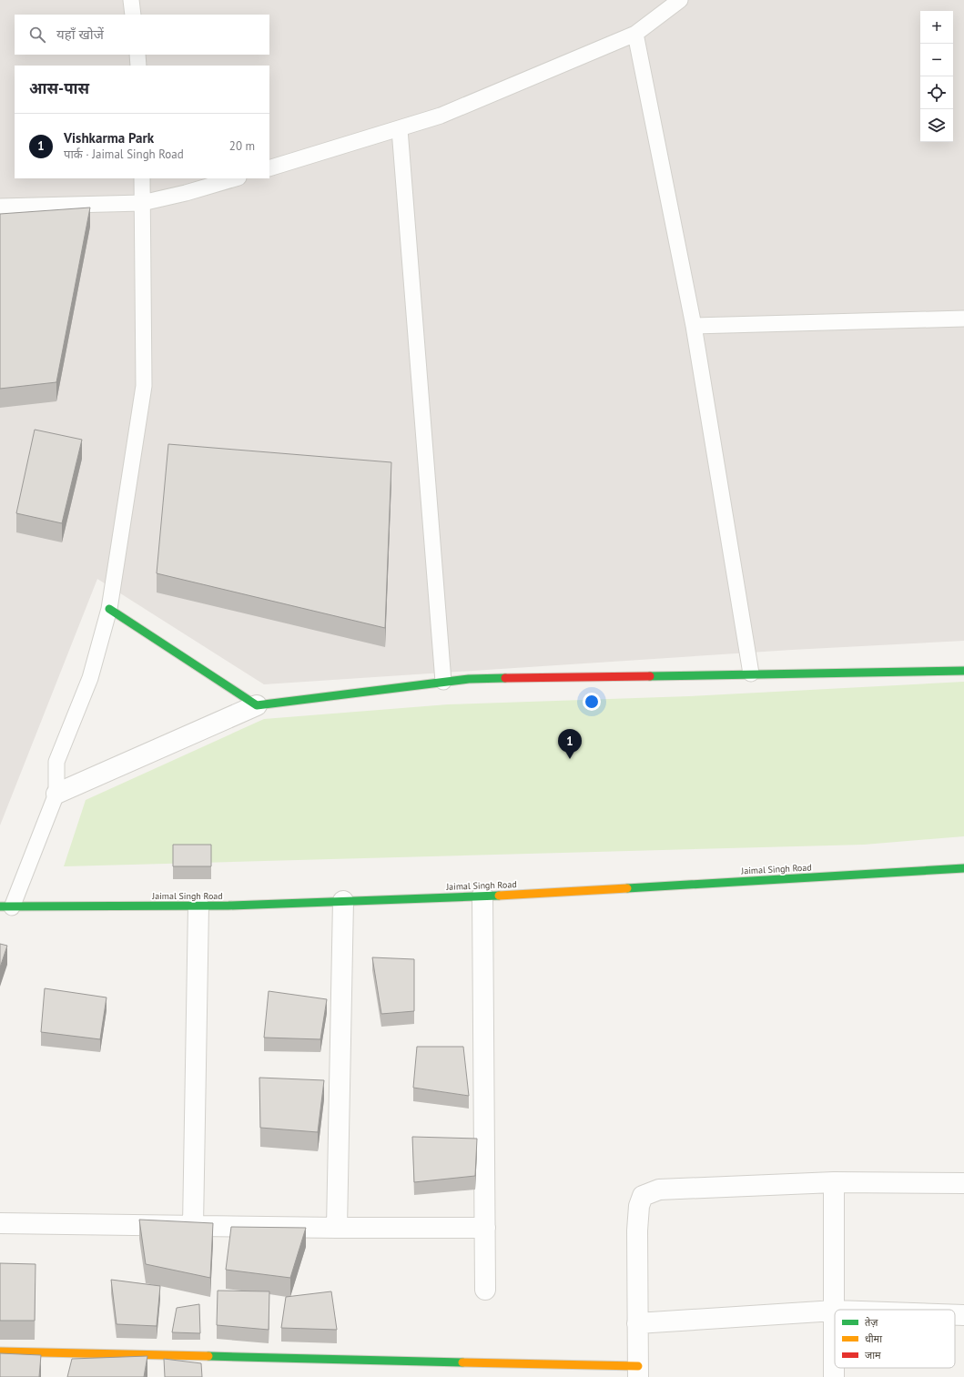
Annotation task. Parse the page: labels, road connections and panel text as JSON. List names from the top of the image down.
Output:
{
  "streets": {
    "street": ["Jaimal Singh Road"]
  },
  "legend": ["तेज़", "धीमा", "जाम"],
  "page": {
    "map_buttons": ["+", "−"],
    "search": "यहाँ खोजें",
    "heading": "आस-पास",
    "list": [
      {
        "mark": "1",
        "name": "Vishkarma Park",
        "note": "पार्क · Jaimal Singh Road",
        "value": "20 m"
      }
    ],
    "pins": "1"
  }
}
